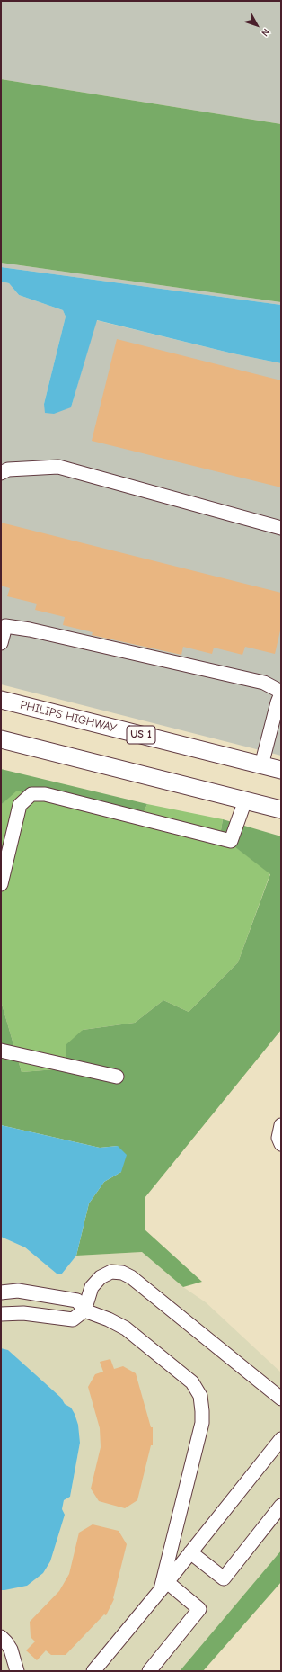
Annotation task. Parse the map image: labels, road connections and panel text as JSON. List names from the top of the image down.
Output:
{
  "streets": {
    "main road": ["PHILIPS HIGHWAY", "US 1"]
  },
  "north": "bottom right"
}
